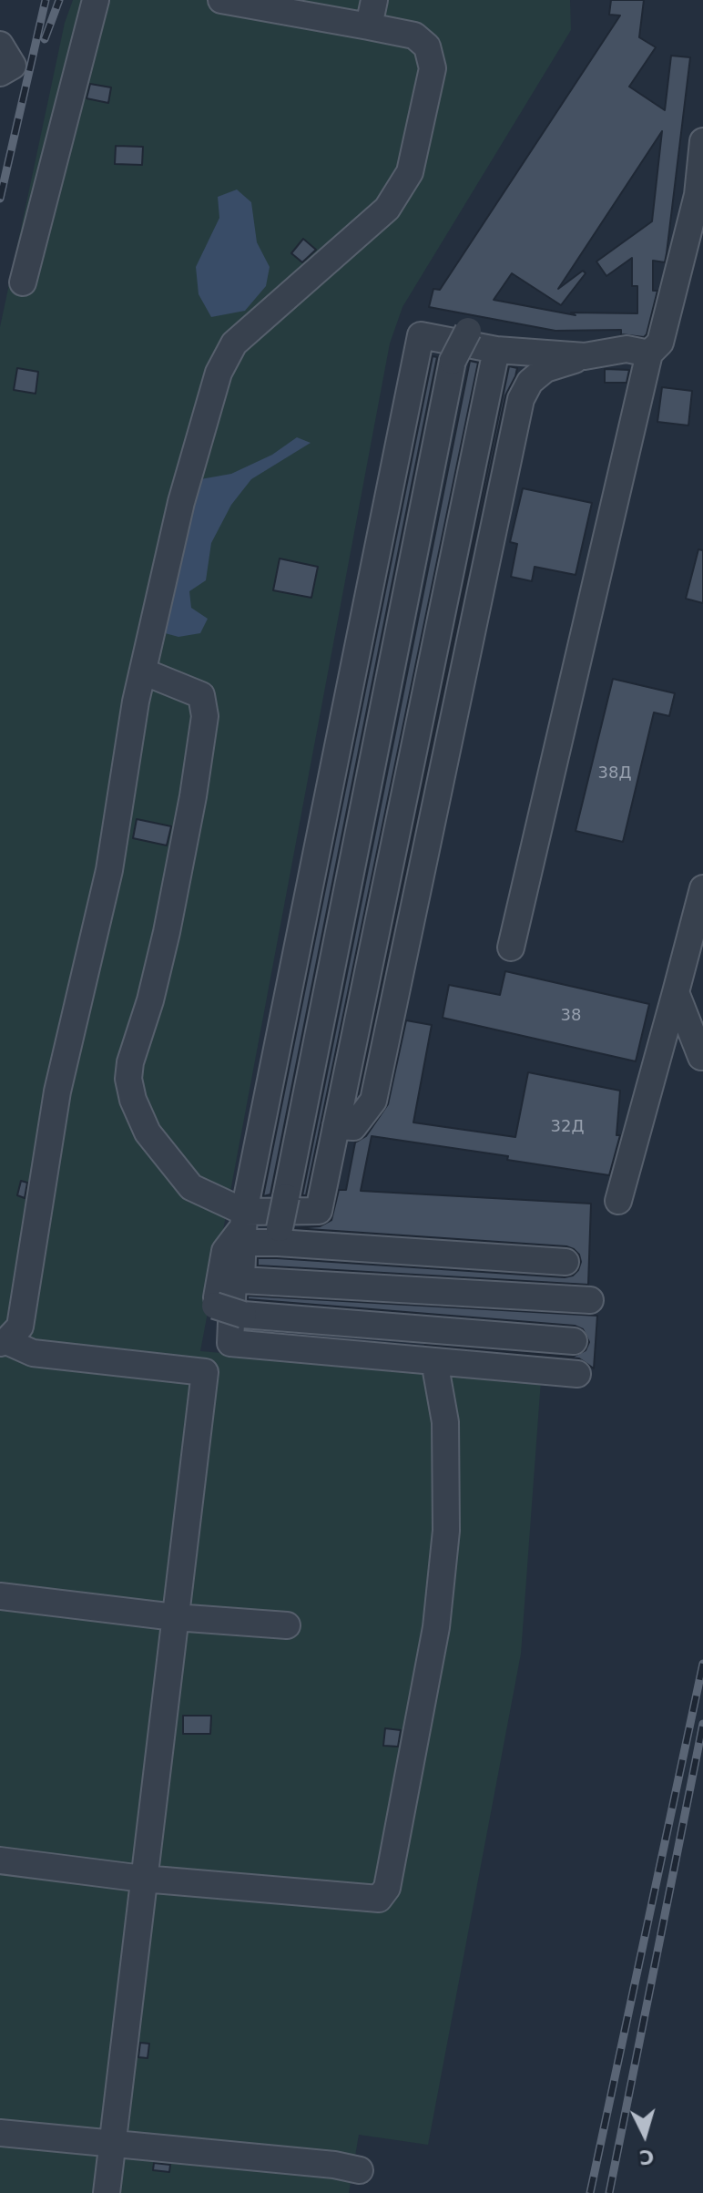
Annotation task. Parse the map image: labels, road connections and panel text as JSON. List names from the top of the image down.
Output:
{
  "house_numbers": ["38Д", "38", "32Д"],
  "north": "bottom"
}
